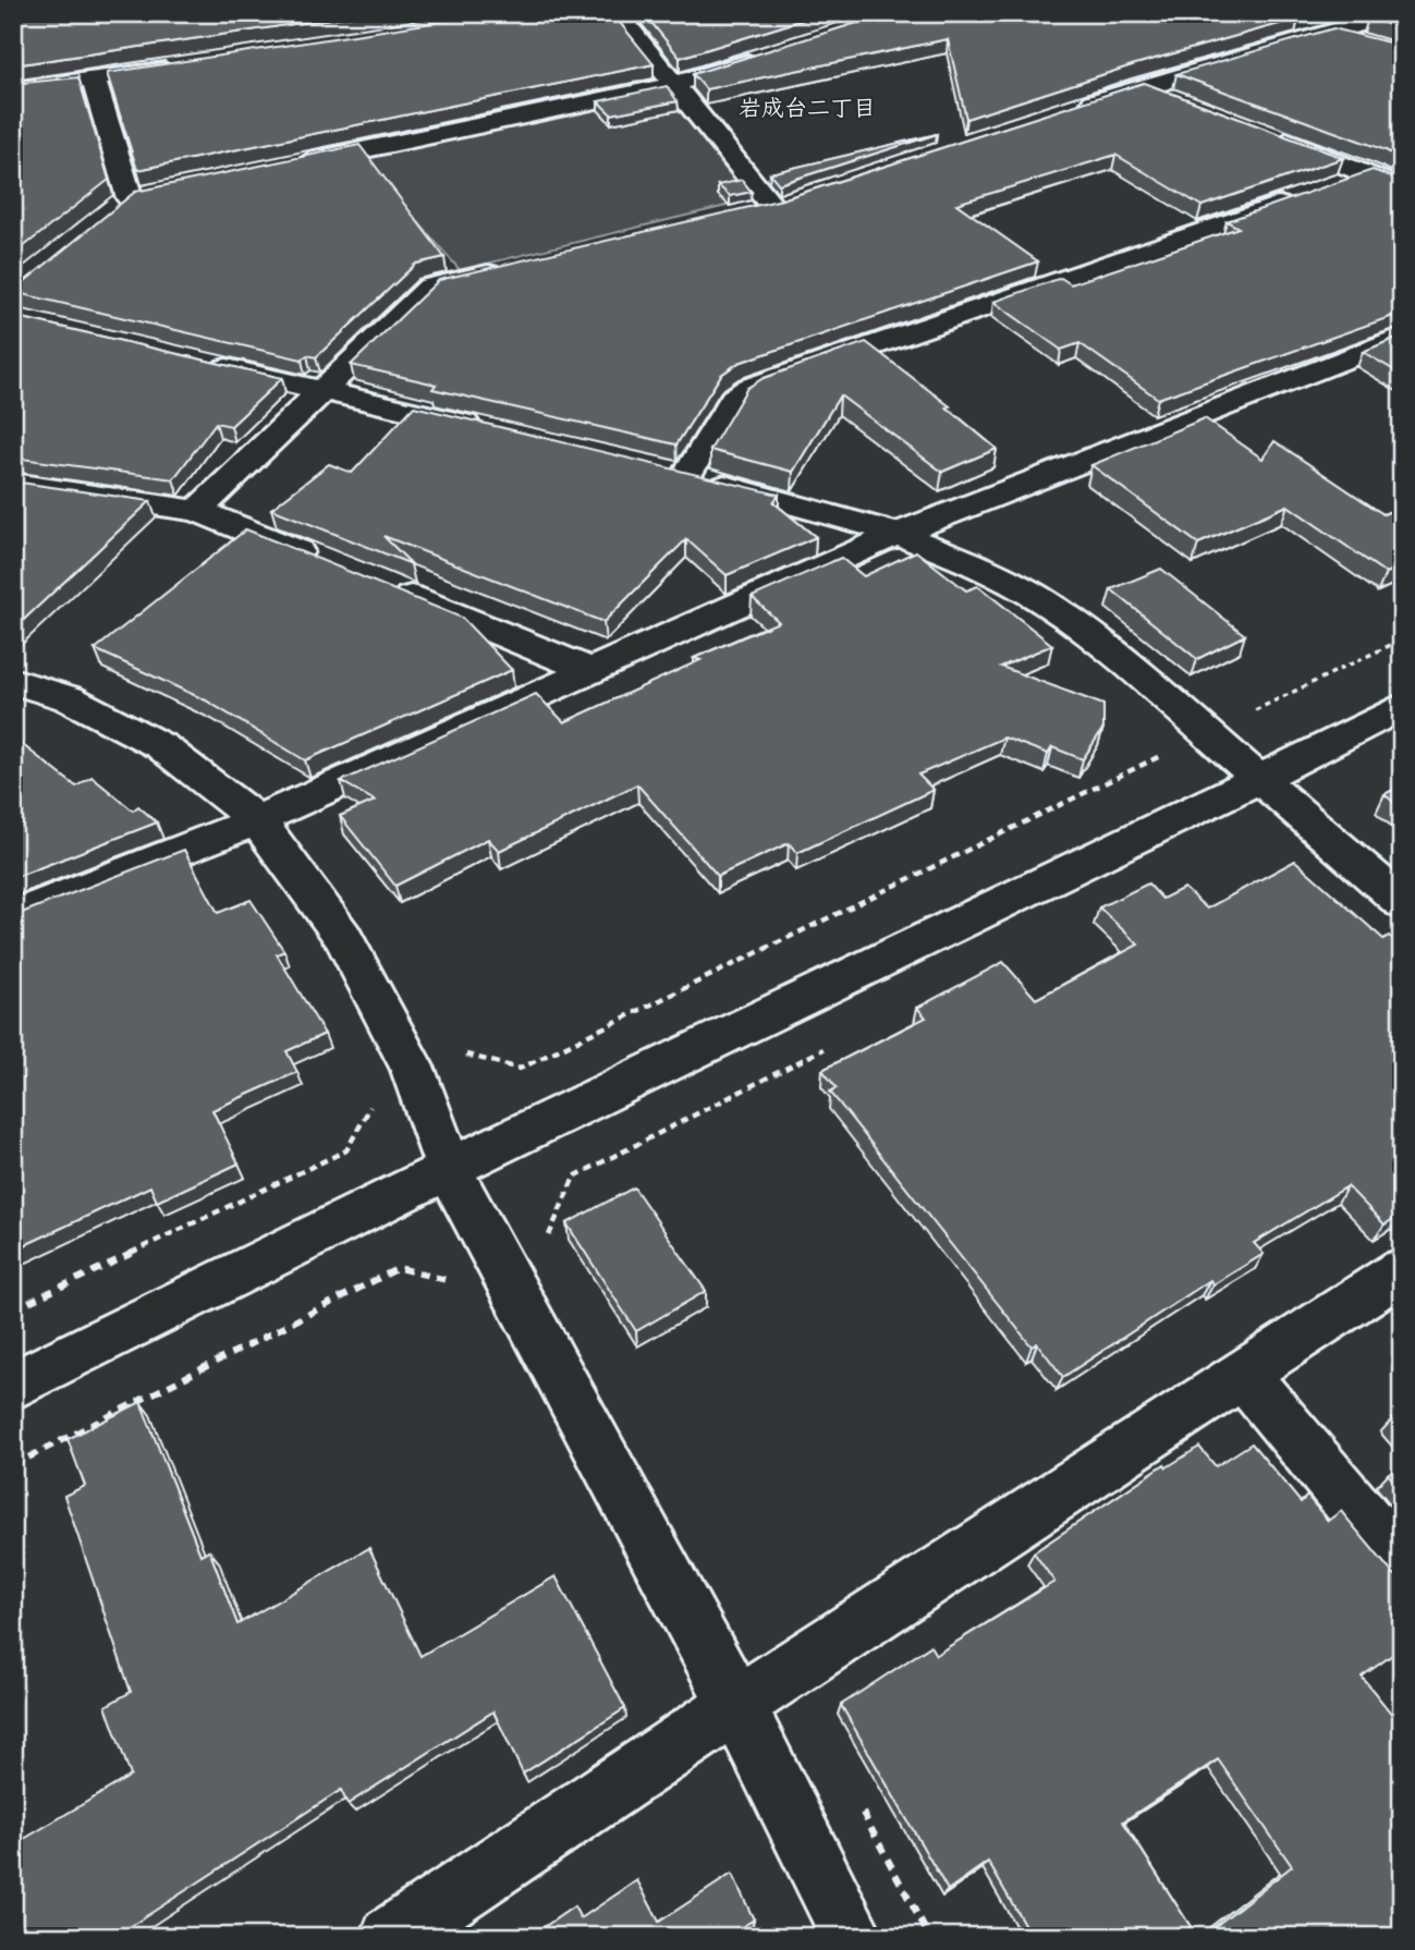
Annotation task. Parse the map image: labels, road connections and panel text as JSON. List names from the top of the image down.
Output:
{
  "districts": ["岩成台二丁目"]
}
